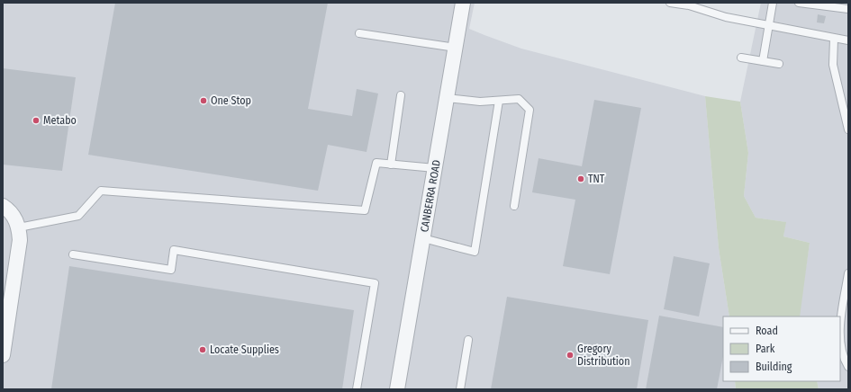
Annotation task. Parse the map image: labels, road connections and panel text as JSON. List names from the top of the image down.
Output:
{
  "streets": {
    "street": ["CANBERRA ROAD"]
  },
  "places": [
    "One Stop",
    "Metabo",
    "TNT",
    "Locate Supplies",
    "Gregory Distribution"
  ],
  "legend": ["Road", "Park", "Building"]
}
